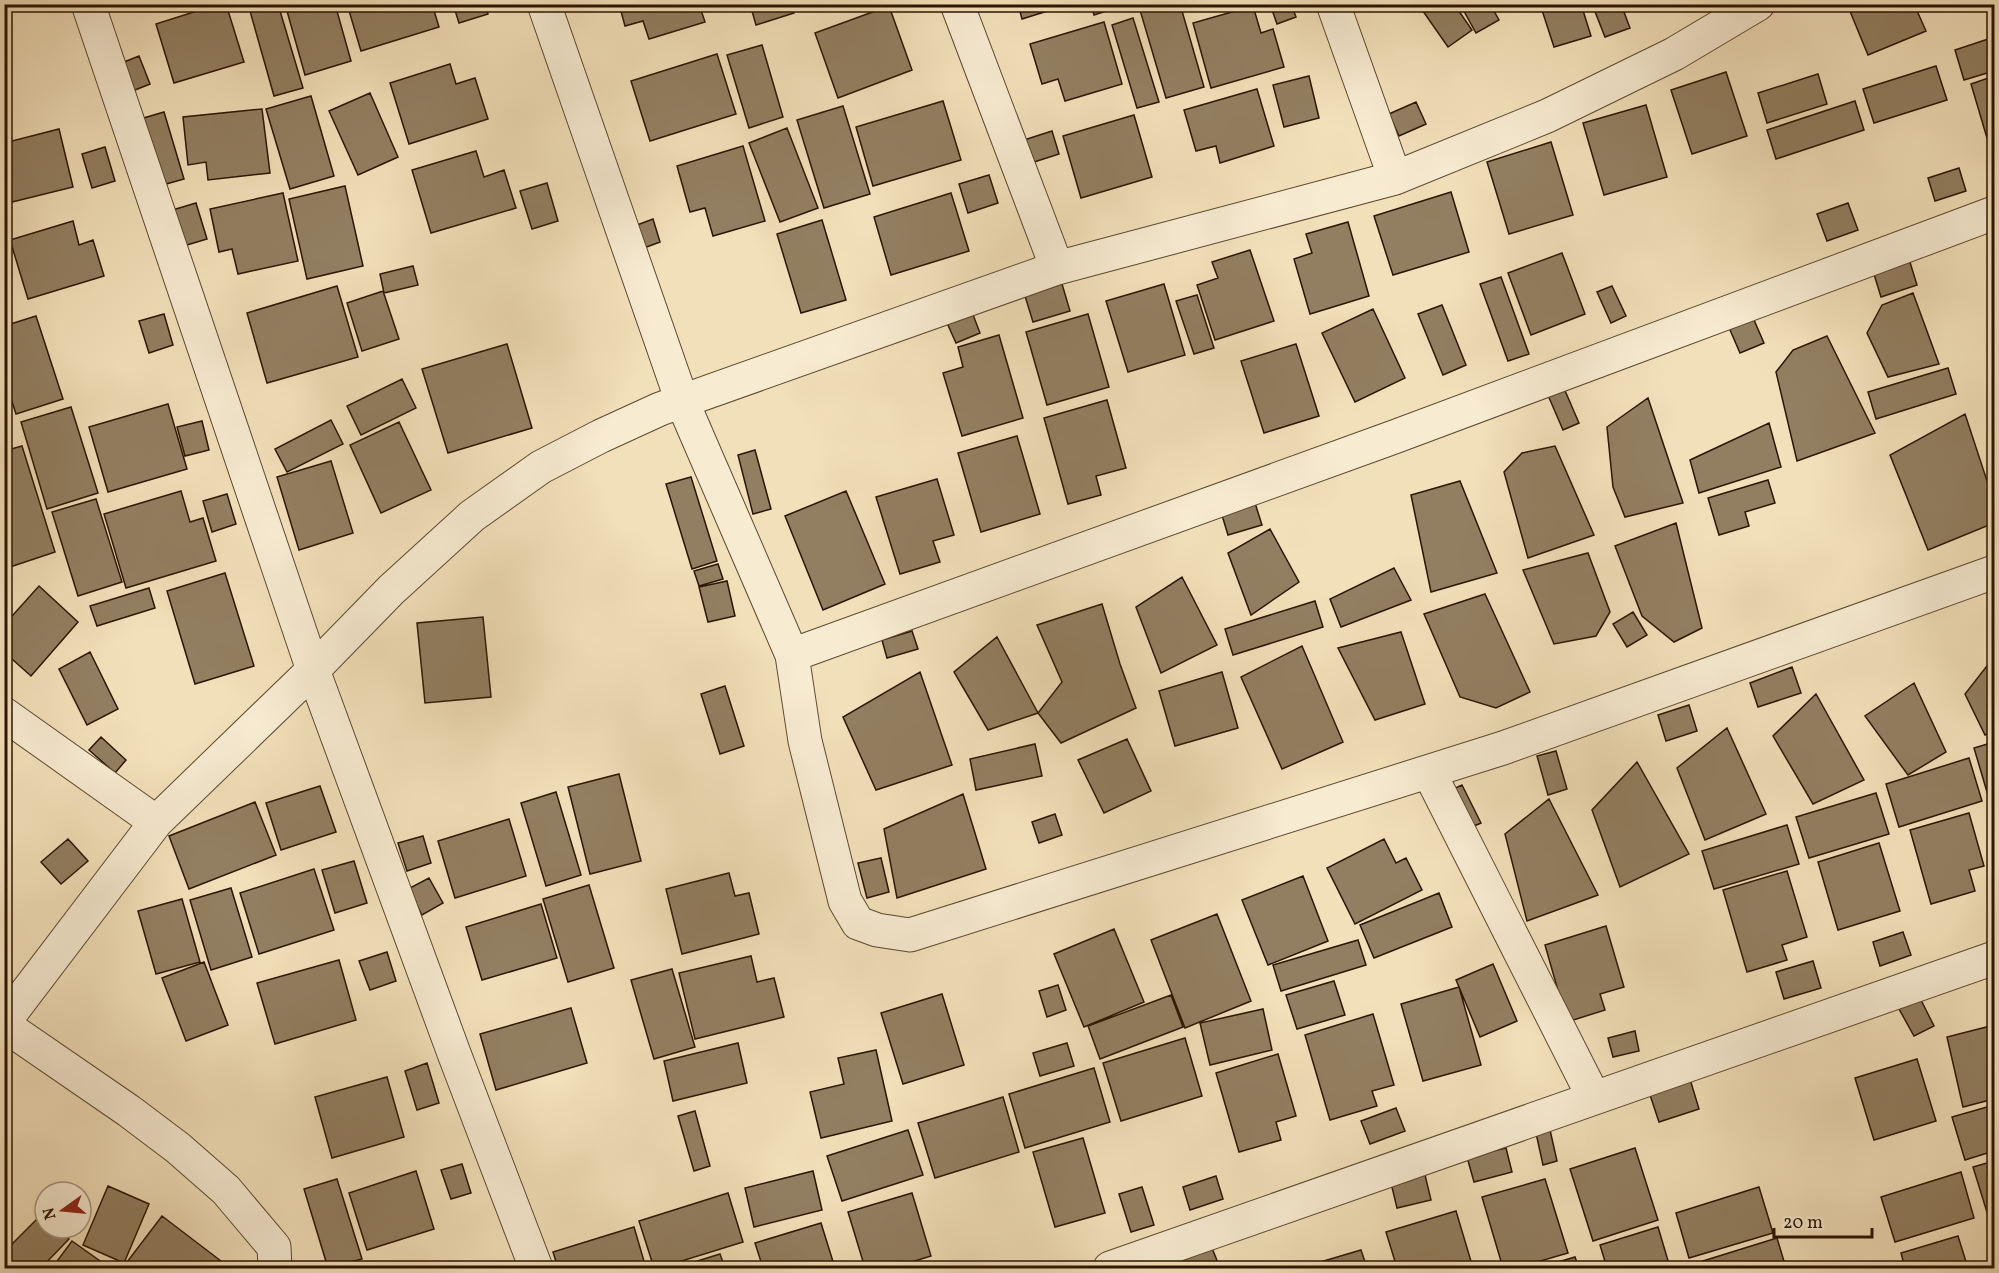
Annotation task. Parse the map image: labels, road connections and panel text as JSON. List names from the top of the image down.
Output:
{
  "scale_bar": "20 m",
  "north": "left"
}
